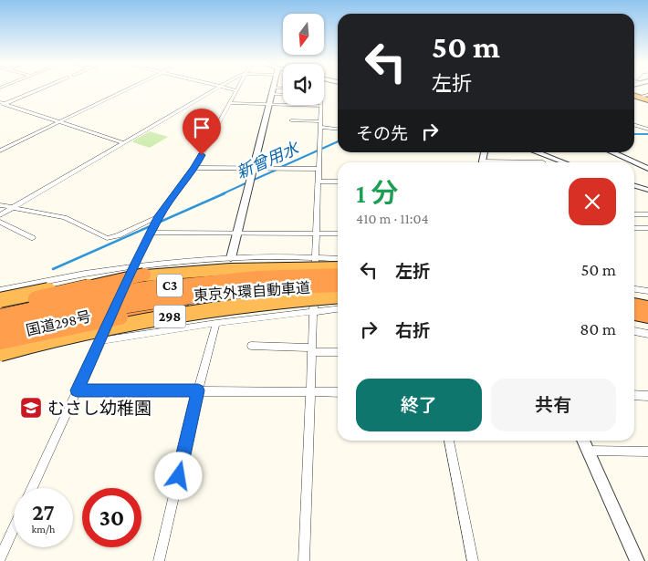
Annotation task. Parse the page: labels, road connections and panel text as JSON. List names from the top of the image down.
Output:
{
  "streets": {
    "highway": [
      "C3",
      "東京外環自動車道",
      "298",
      "国道298号"
    ]
  },
  "water": ["新曾用水"],
  "places": {
    "school or university": ["むさし幼稚園"]
  },
  "north": "bottom",
  "page": {
    "turn": ["50 m", "左折"],
    "then": "その先",
    "heading": ["1 分", "410 m · 11:04"],
    "list": [
      {
        "name": "左折",
        "value": "50 m"
      },
      {
        "name": "右折",
        "value": "80 m"
      }
    ],
    "buttons": ["終了", "共有"],
    "speed": "27 km/h",
    "limit": "30"
  }
}
